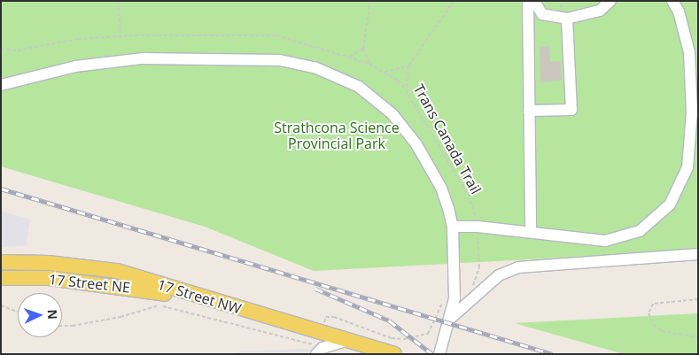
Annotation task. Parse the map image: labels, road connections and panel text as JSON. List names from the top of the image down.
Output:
{
  "streets": {
    "main road": ["17 Street NE", "17 Street NW"],
    "path": ["Trans Canada Trail"]
  },
  "crossings": [
    ["17 Street NE", "17 Street NW"]
  ],
  "parks": ["Strathcona Science Provincial Park"],
  "north": "right"
}
